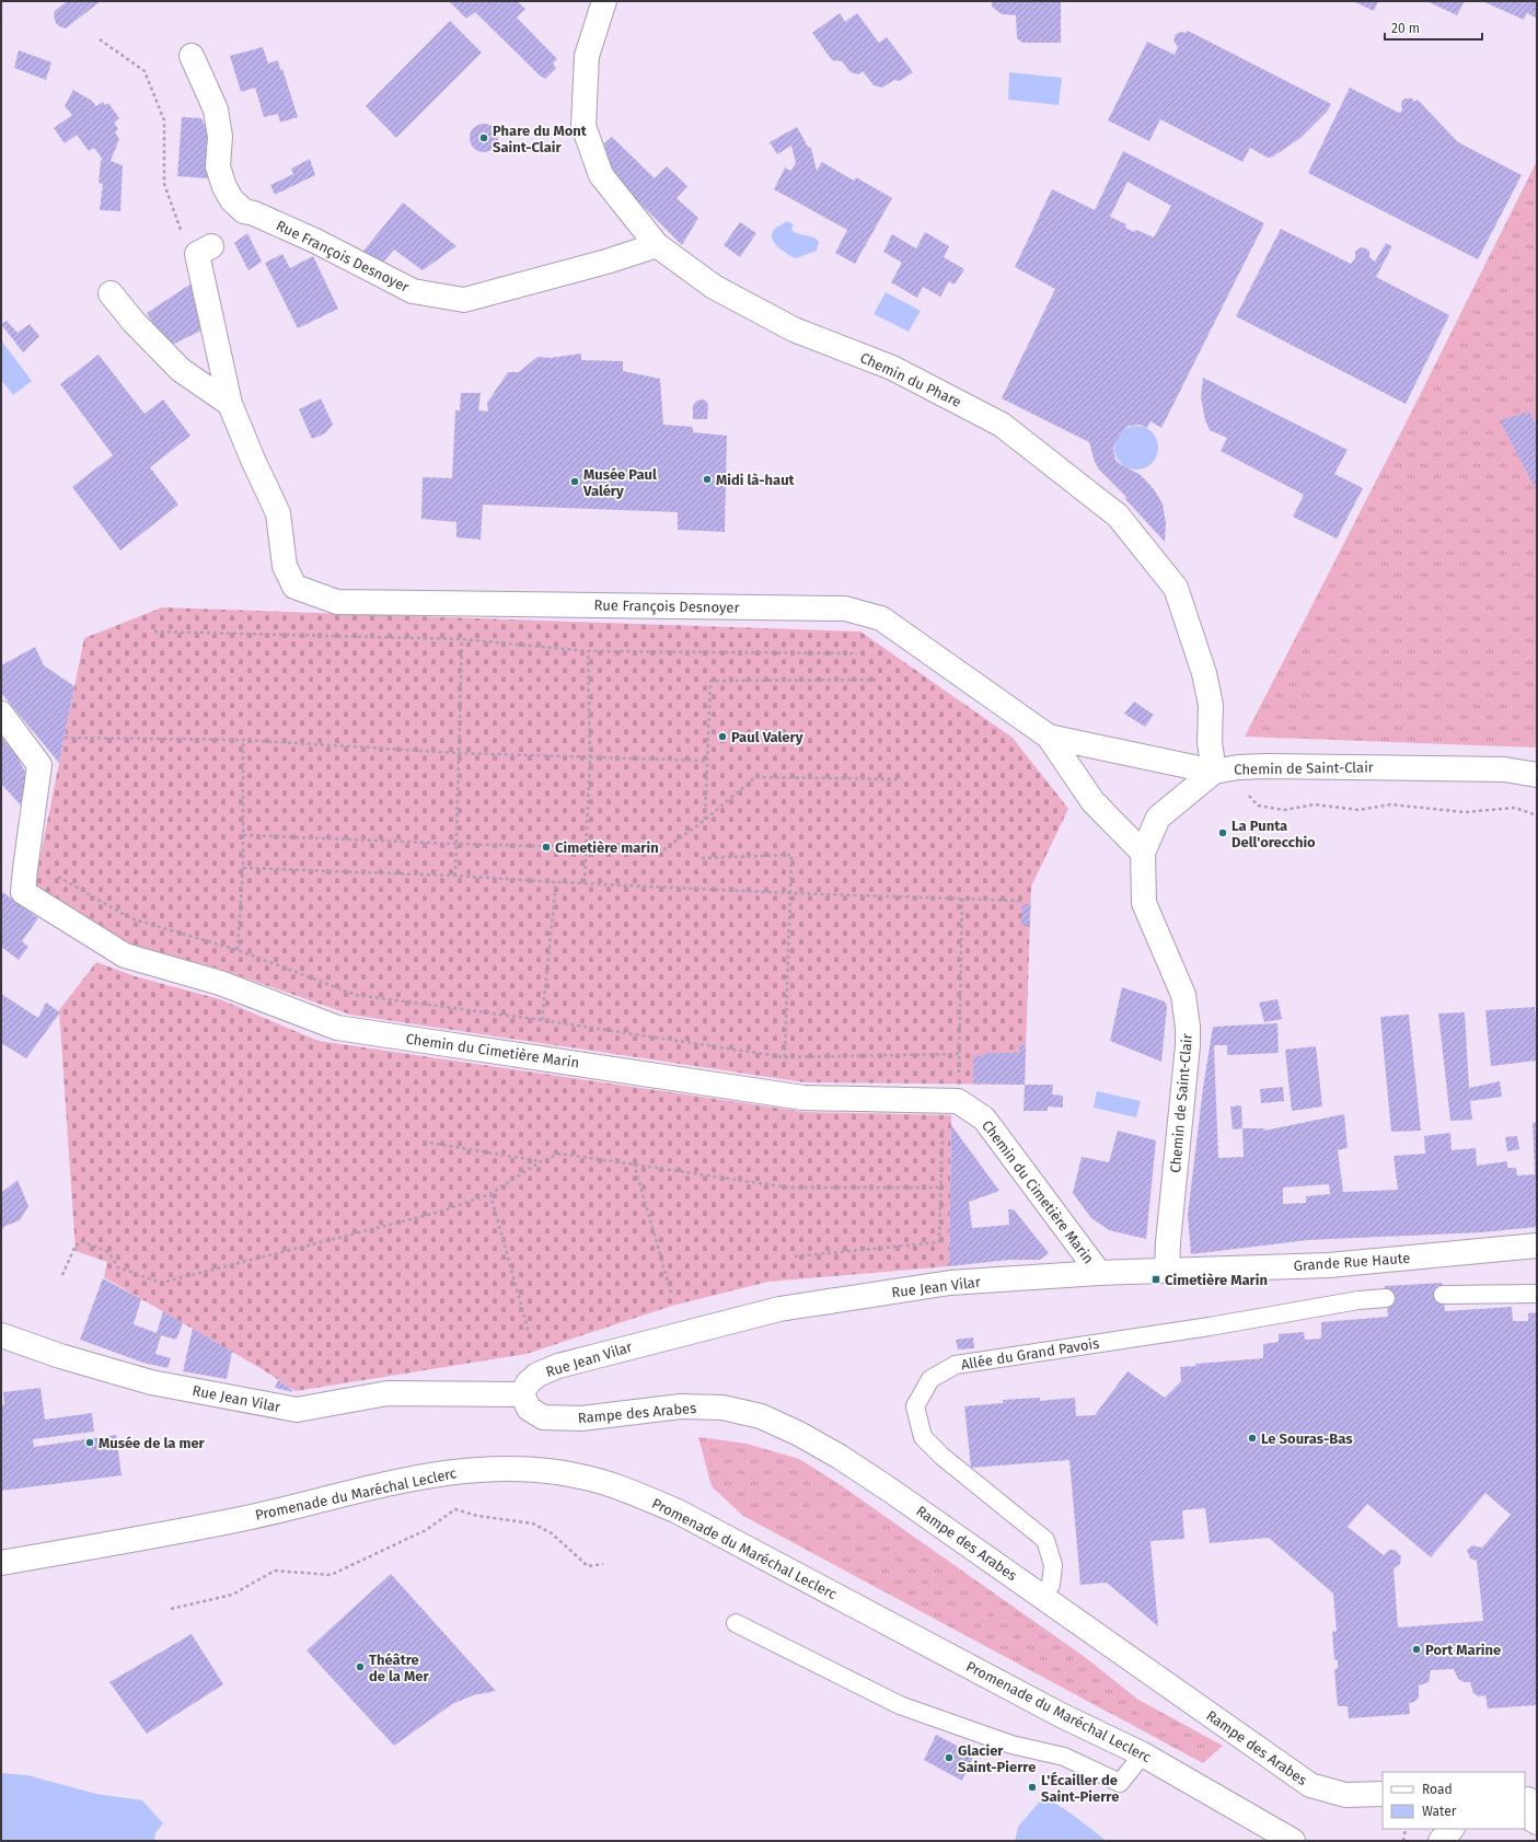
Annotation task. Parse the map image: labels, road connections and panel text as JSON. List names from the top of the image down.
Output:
{
  "streets": {
    "street": [
      "Rue François Desnoyer",
      "Chemin du Phare",
      "Chemin de Saint-Clair",
      "Chemin du Cimetière Marin",
      "Grande Rue Haute",
      "Rue Jean Vilar",
      "Rampe des Arabes",
      "Promenade du Maréchal Leclerc"
    ],
    "lane": ["Allée du Grand Pavois"]
  },
  "crossings": [
    ["Rue François Desnoyer", "Chemin du Phare"],
    ["Rue François Desnoyer", "Chemin de Saint-Clair"],
    ["Chemin du Phare", "Chemin de Saint-Clair"],
    ["Chemin de Saint-Clair", "Grande Rue Haute"],
    ["Chemin de Saint-Clair", "Rue Jean Vilar"],
    ["Chemin du Cimetière Marin", "Rue Jean Vilar"],
    ["Grande Rue Haute", "Rue Jean Vilar"],
    ["Rue Jean Vilar", "Rampe des Arabes"],
    ["Allée du Grand Pavois", "Rampe des Arabes"]
  ],
  "places": {
    "other": [
      "Phare du Mont Saint-Clair",
      "Midi là-haut",
      "Musée Paul Valéry",
      "Paul Valery",
      "La Punta Dell'orecchio",
      "Cimetière marin",
      "Le Souras-Bas",
      "Musée de la mer",
      "Port Marine",
      "Théâtre de la Mer",
      "Glacier Saint-Pierre",
      "L'Écailler de Saint-Pierre"
    ],
    "transit": ["Cimetière Marin"]
  },
  "legend": ["Road", "Water"],
  "scale_bar": "20 m"
}
